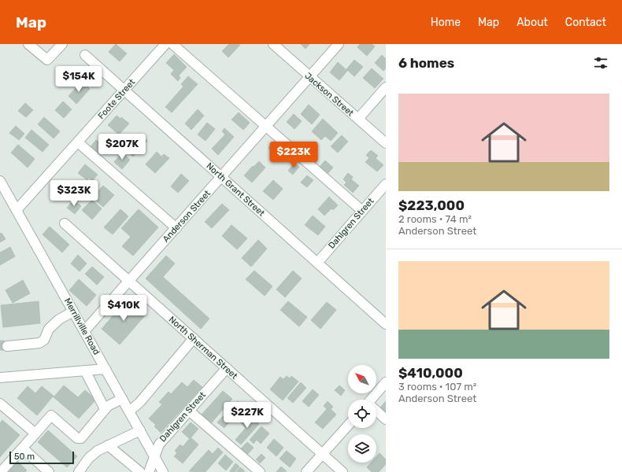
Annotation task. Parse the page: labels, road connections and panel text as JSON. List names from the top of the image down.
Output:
{
  "streets": {
    "street": [
      "Jackson Street",
      "Foote Street",
      "North Grant Street",
      "Anderson Street",
      "Dahlgren Street",
      "Merrillville Road",
      "North Sherman Street"
    ]
  },
  "crossings": [
    ["Jackson Street", "Anderson Street"],
    ["Foote Street", "North Grant Street"],
    ["Foote Street", "Merrillville Road"],
    ["North Grant Street", "Anderson Street"],
    ["North Grant Street", "Dahlgren Street"],
    ["Anderson Street", "Merrillville Road"],
    ["Anderson Street", "North Sherman Street"],
    ["Dahlgren Street", "Merrillville Road"],
    ["Dahlgren Street", "North Sherman Street"]
  ],
  "scale_bar": "50 m",
  "north": "top left",
  "page": {
    "header": "Map",
    "nav": [
      "Home",
      "Map",
      "About",
      "Contact"
    ],
    "heading": "6 homes",
    "price": [
      "$154K",
      "$207K",
      "$223K",
      "$323K",
      "$410K",
      "$227K"
    ],
    "list": [
      {
        "name": "$223,000",
        "note": "2 rooms · 74 m² · Anderson Street"
      },
      {
        "name": "$410,000",
        "note": "3 rooms · 107 m² · Anderson Street"
      }
    ],
    "scale": "50 m"
  }
}
